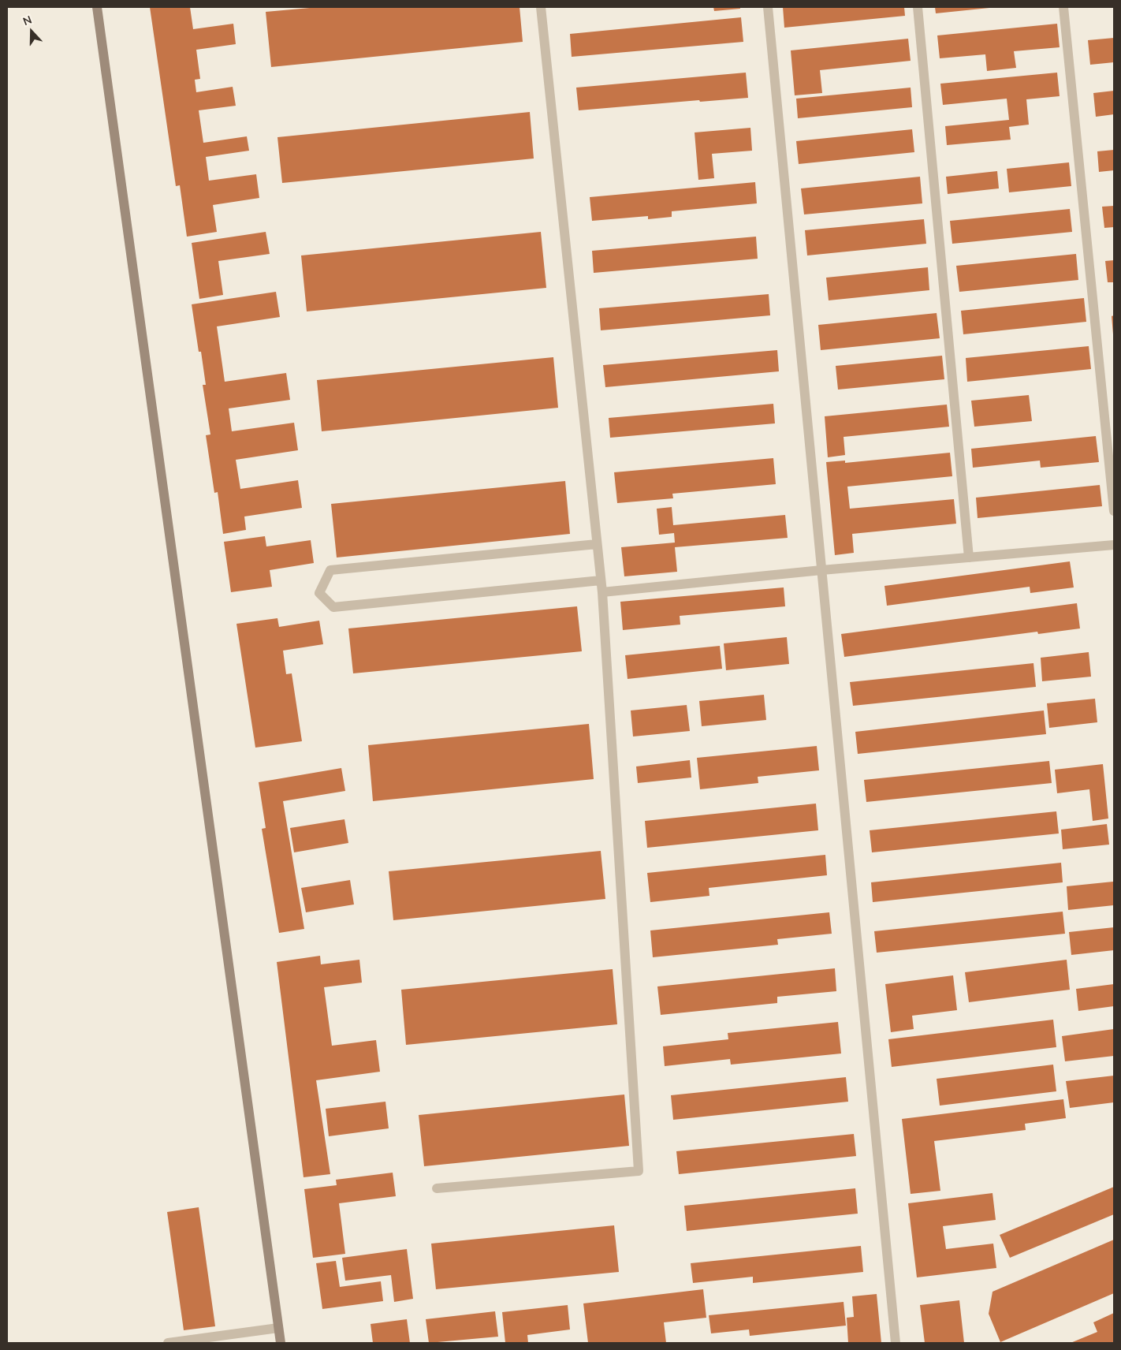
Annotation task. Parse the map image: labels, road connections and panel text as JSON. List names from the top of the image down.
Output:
{
  "north": "top"
}
